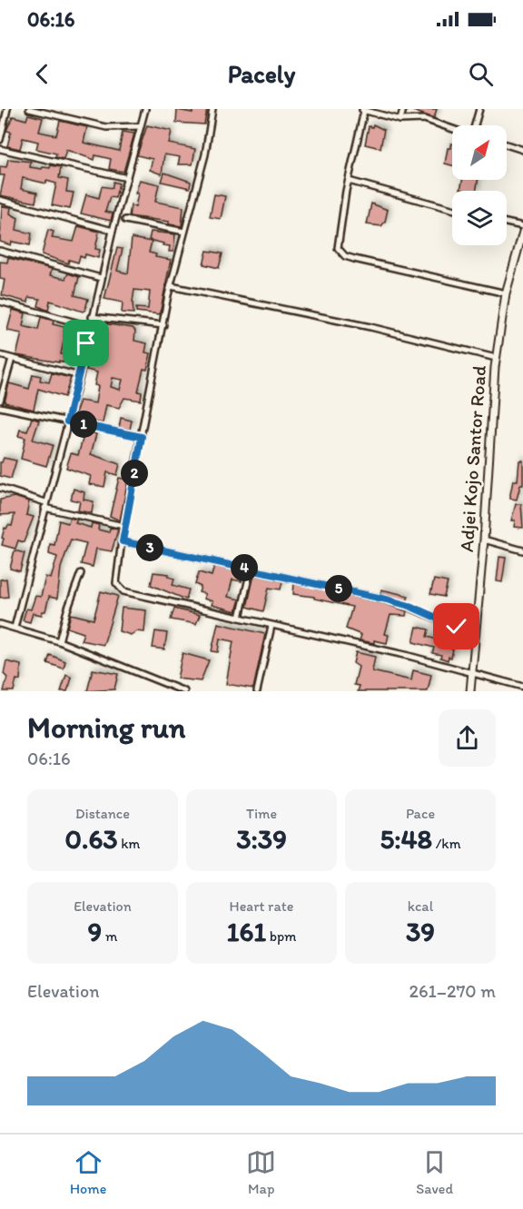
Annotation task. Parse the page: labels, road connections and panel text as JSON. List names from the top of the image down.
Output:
{
  "streets": {
    "street": ["Adjei Kojo Santor Road"]
  },
  "north": "top right",
  "page": {
    "status": "06:16",
    "header": "Pacely",
    "pins": [
      "1",
      "2",
      "3",
      "4",
      "5"
    ],
    "heading": ["Morning run", "06:16"],
    "stats": [
      ["Distance", "0.63 km"],
      ["Time", "3:39"],
      ["Pace", "5:48 /km"],
      ["Elevation", "9 m"],
      ["Heart rate", "161 bpm"],
      ["kcal", "39"]
    ],
    "chart": ["Elevation", "261–270 m"],
    "tabs": ["Home", "Map", "Saved"]
  }
}
